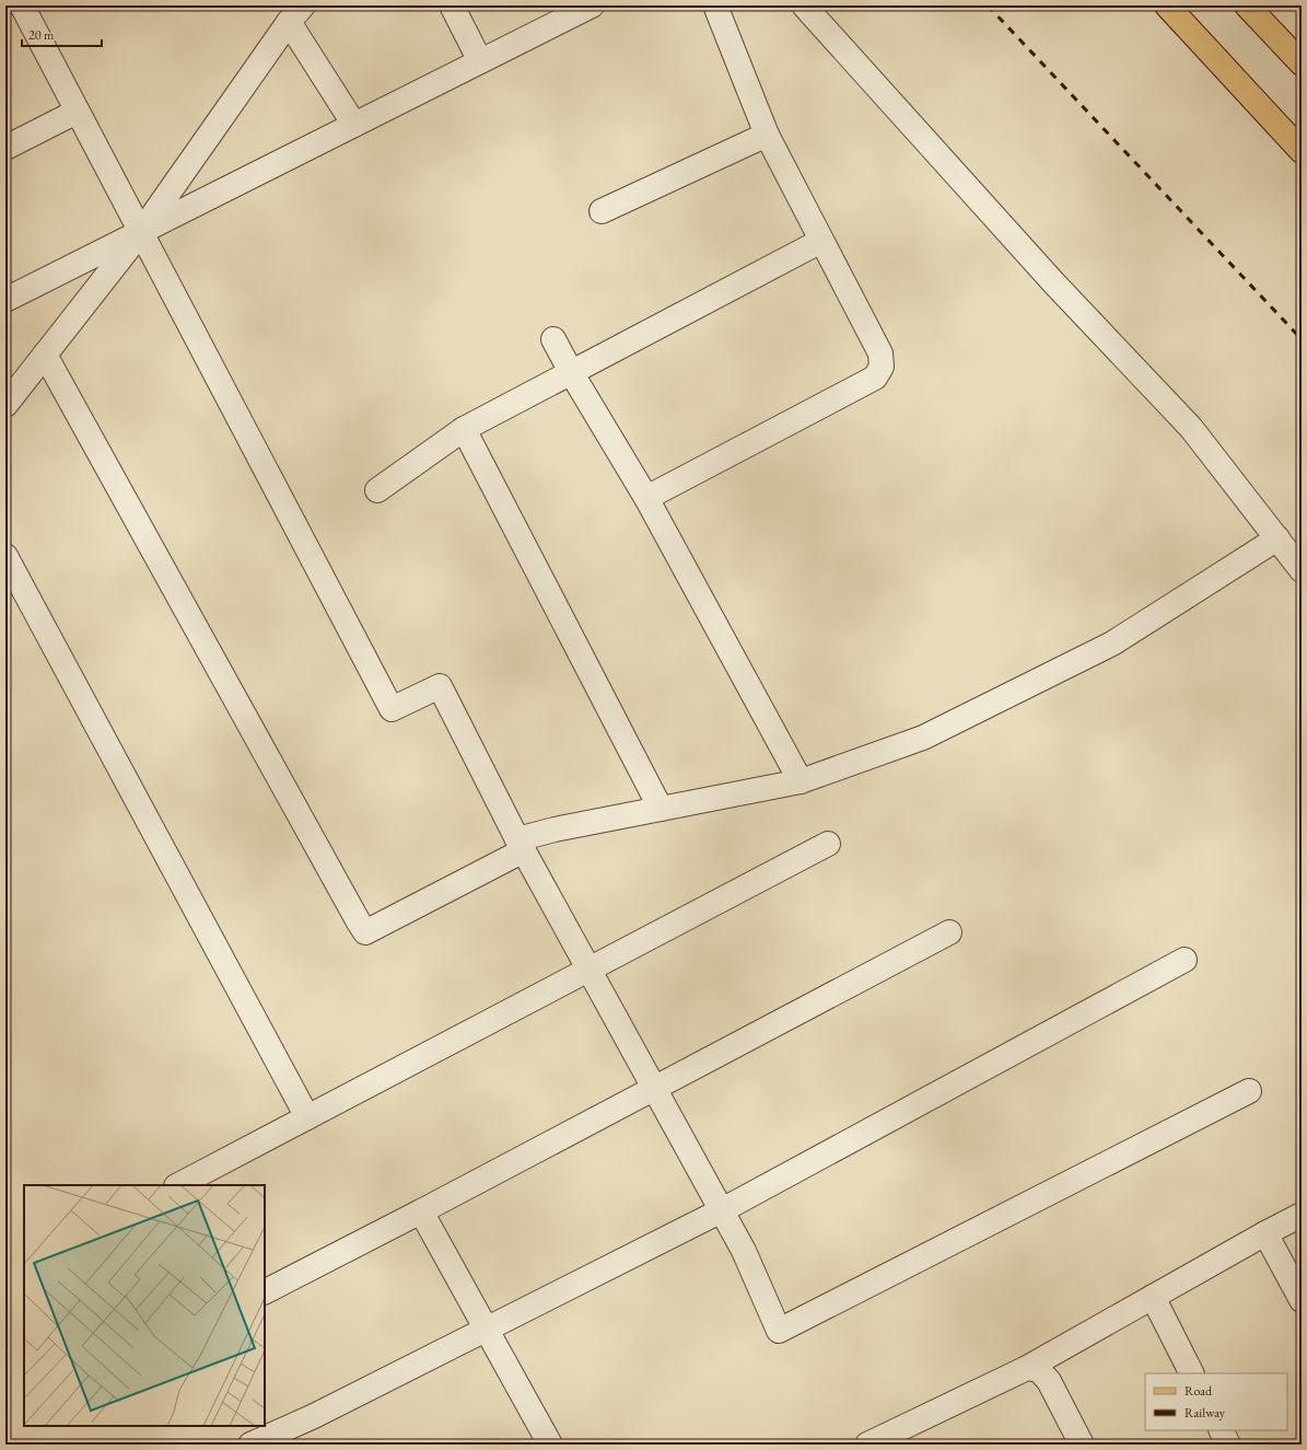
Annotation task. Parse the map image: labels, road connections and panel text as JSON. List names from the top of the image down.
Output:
{
  "legend": ["Road", "Railway"],
  "scale_bar": "20 m"
}
